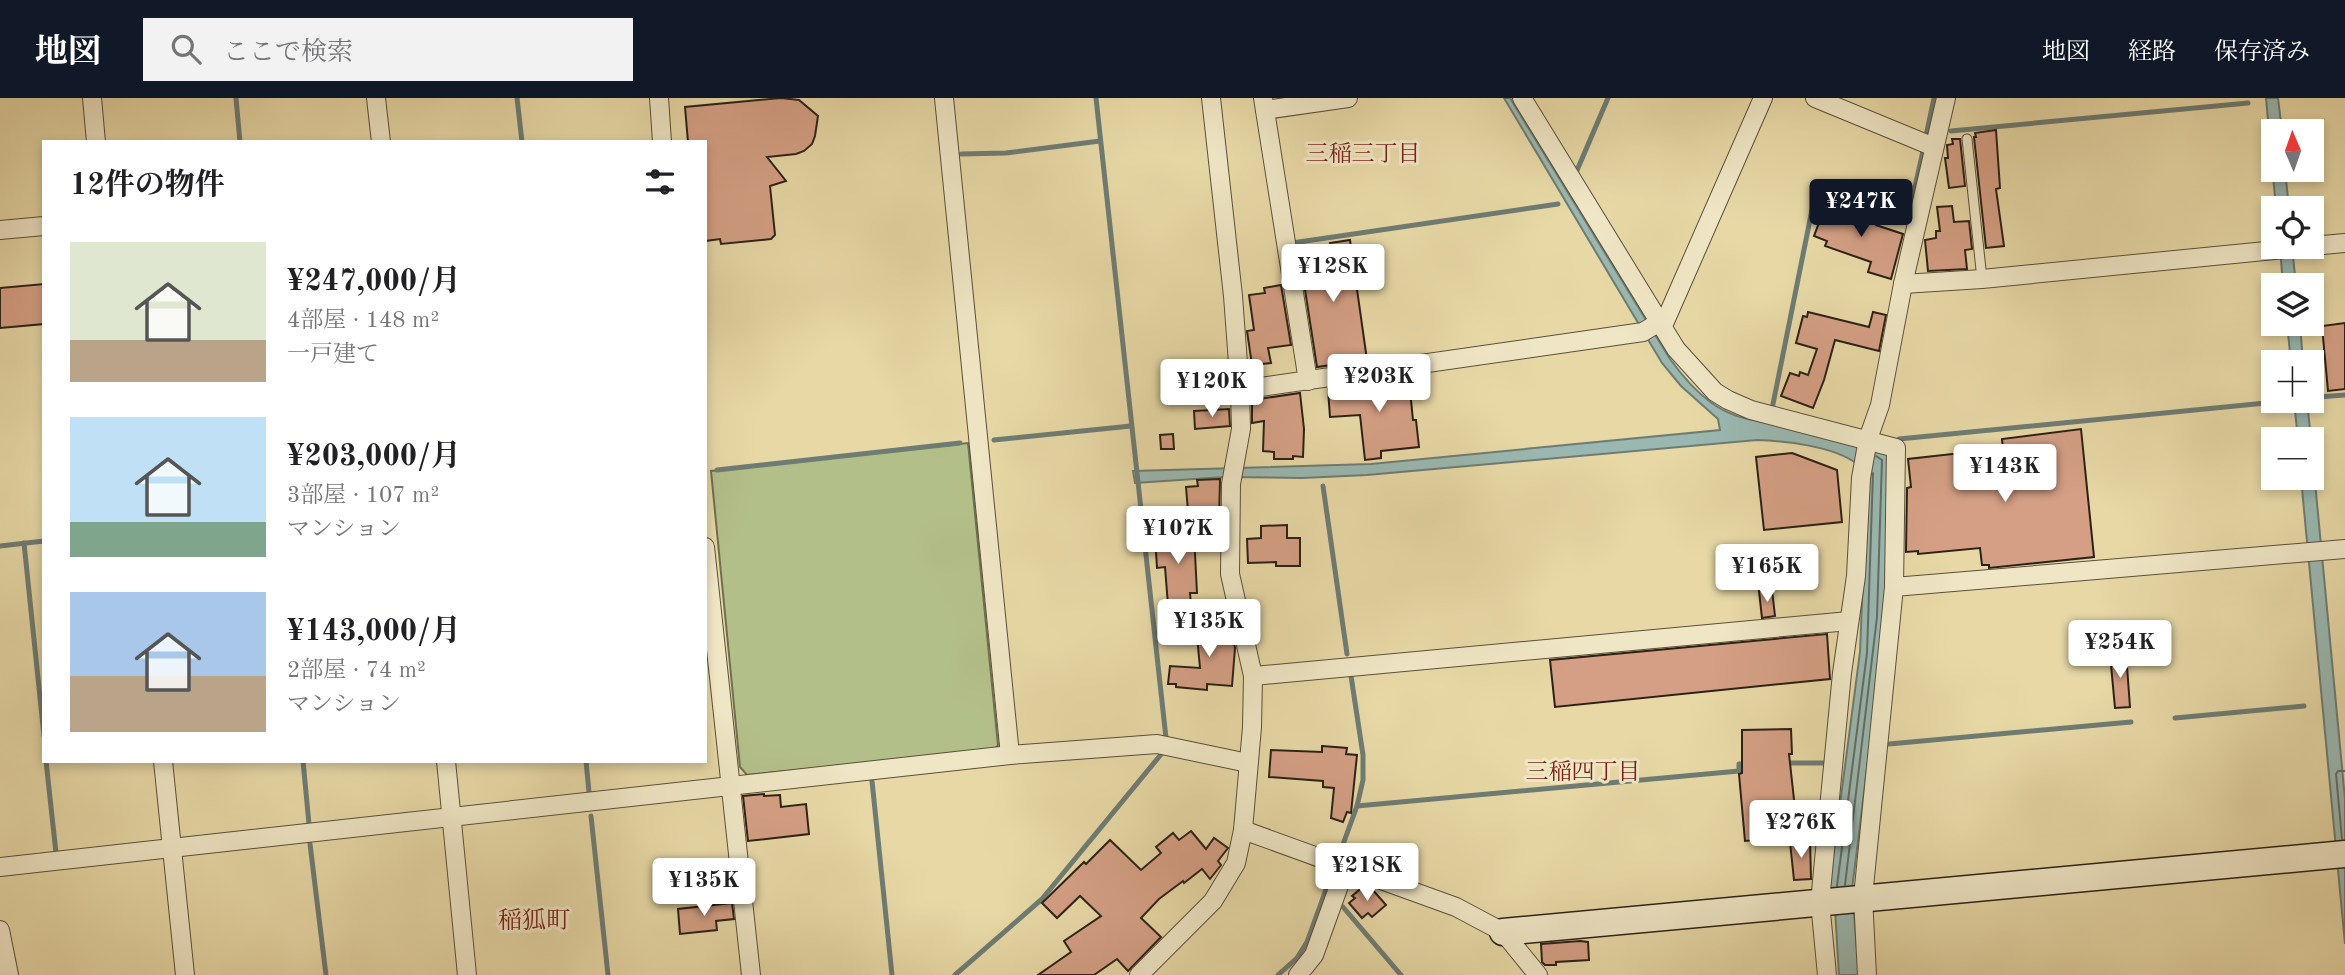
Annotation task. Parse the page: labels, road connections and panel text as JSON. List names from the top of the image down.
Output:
{
  "districts": ["三稲三丁目", "三稲四丁目", "稲狐町"],
  "north": "top",
  "page": {
    "header": "地図",
    "search": "ここで検索",
    "nav": ["地図", "経路", "保存済み"],
    "map_buttons": ["+", "−"],
    "heading": "12件の物件",
    "price": [
      "¥247K",
      "¥128K",
      "¥203K",
      "¥120K",
      "¥143K",
      "¥107K",
      "¥165K",
      "¥135K",
      "¥254K",
      "¥276K",
      "¥218K",
      "¥135K"
    ],
    "list": [
      {
        "name": "¥247,000/月",
        "note": "4部屋 · 148 m² · 一戸建て"
      },
      {
        "name": "¥203,000/月",
        "note": "3部屋 · 107 m² · マンション"
      },
      {
        "name": "¥143,000/月",
        "note": "2部屋 · 74 m² · マンション"
      }
    ]
  }
}
